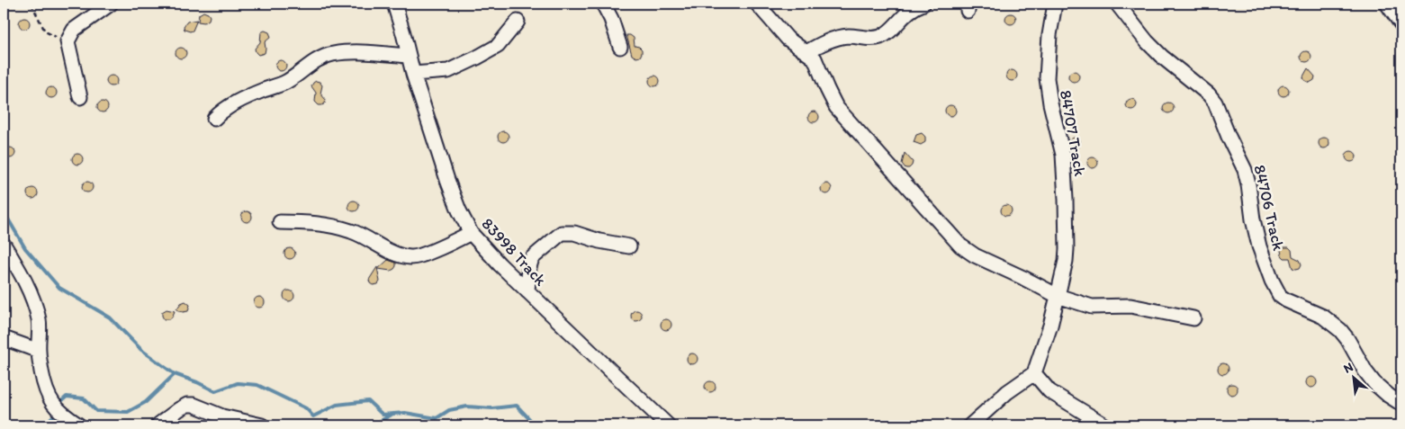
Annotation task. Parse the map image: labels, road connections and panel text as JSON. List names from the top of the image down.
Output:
{
  "streets": {
    "street": ["84707 Track", "84706 Track", "83998 Track"]
  },
  "north": "top left"
}
